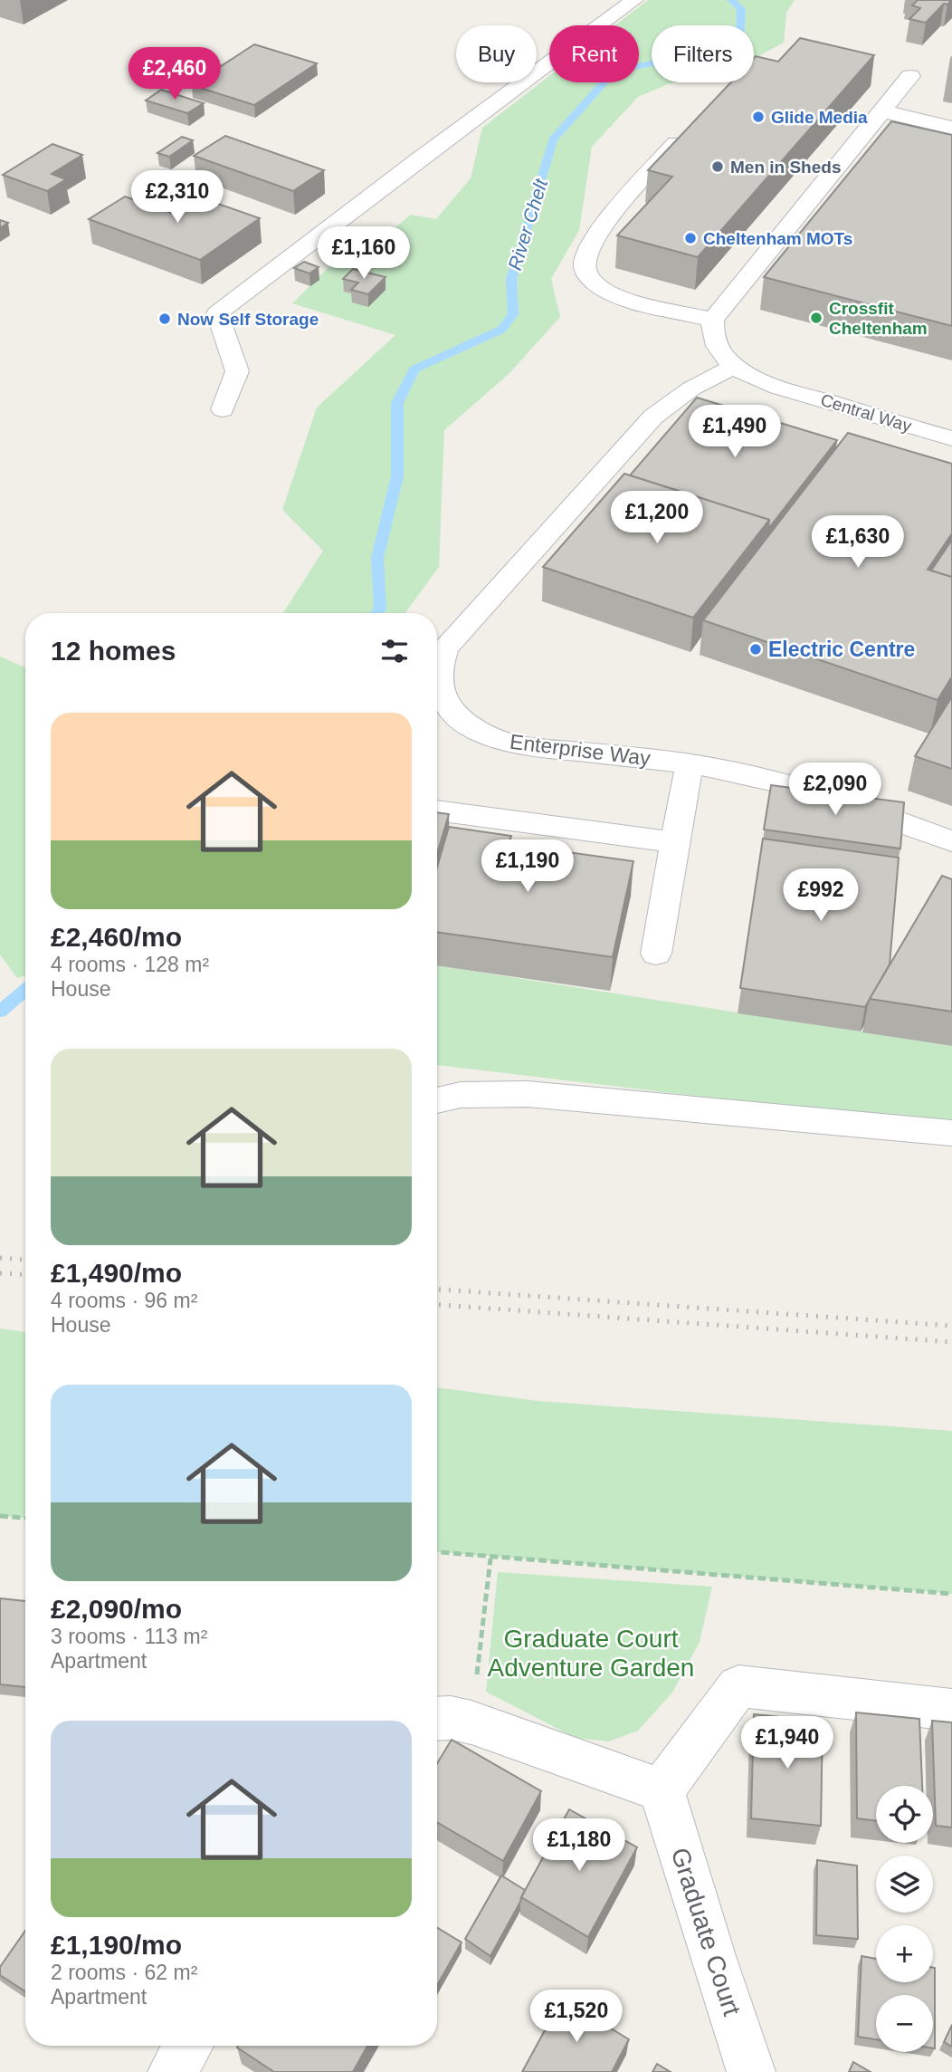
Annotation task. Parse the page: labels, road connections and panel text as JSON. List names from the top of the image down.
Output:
{
  "streets": {
    "street": ["Graduate Court"],
    "lane": ["Central Way", "Enterprise Way"]
  },
  "crossings": [
    ["Central Way", "Enterprise Way"]
  ],
  "water": ["River Chelt"],
  "parks": ["Graduate Court Adventure Garden"],
  "places": [
    "Glide Media",
    "Men in Sheds",
    "Cheltenham MOTs",
    "Crossfit Cheltenham",
    "Now Self Storage",
    "Electric Centre"
  ],
  "page": {
    "chip": ["Buy", "Rent", "Filters"],
    "price": [
      "£2,460",
      "£2,310",
      "£1,160",
      "£1,490",
      "£1,200",
      "£1,630",
      "£2,090",
      "£1,190",
      "£992",
      "£1,940",
      "£1,180",
      "£1,520"
    ],
    "heading": "12 homes",
    "list": [
      {
        "name": "£2,460/mo",
        "note": "4 rooms · 128 m² · House"
      },
      {
        "name": "£1,490/mo",
        "note": "4 rooms · 96 m² · House"
      },
      {
        "name": "£2,090/mo",
        "note": "3 rooms · 113 m² · Apartment"
      },
      {
        "name": "£1,190/mo",
        "note": "2 rooms · 62 m² · Apartment"
      }
    ],
    "map_buttons": ["+", "−"]
  }
}
